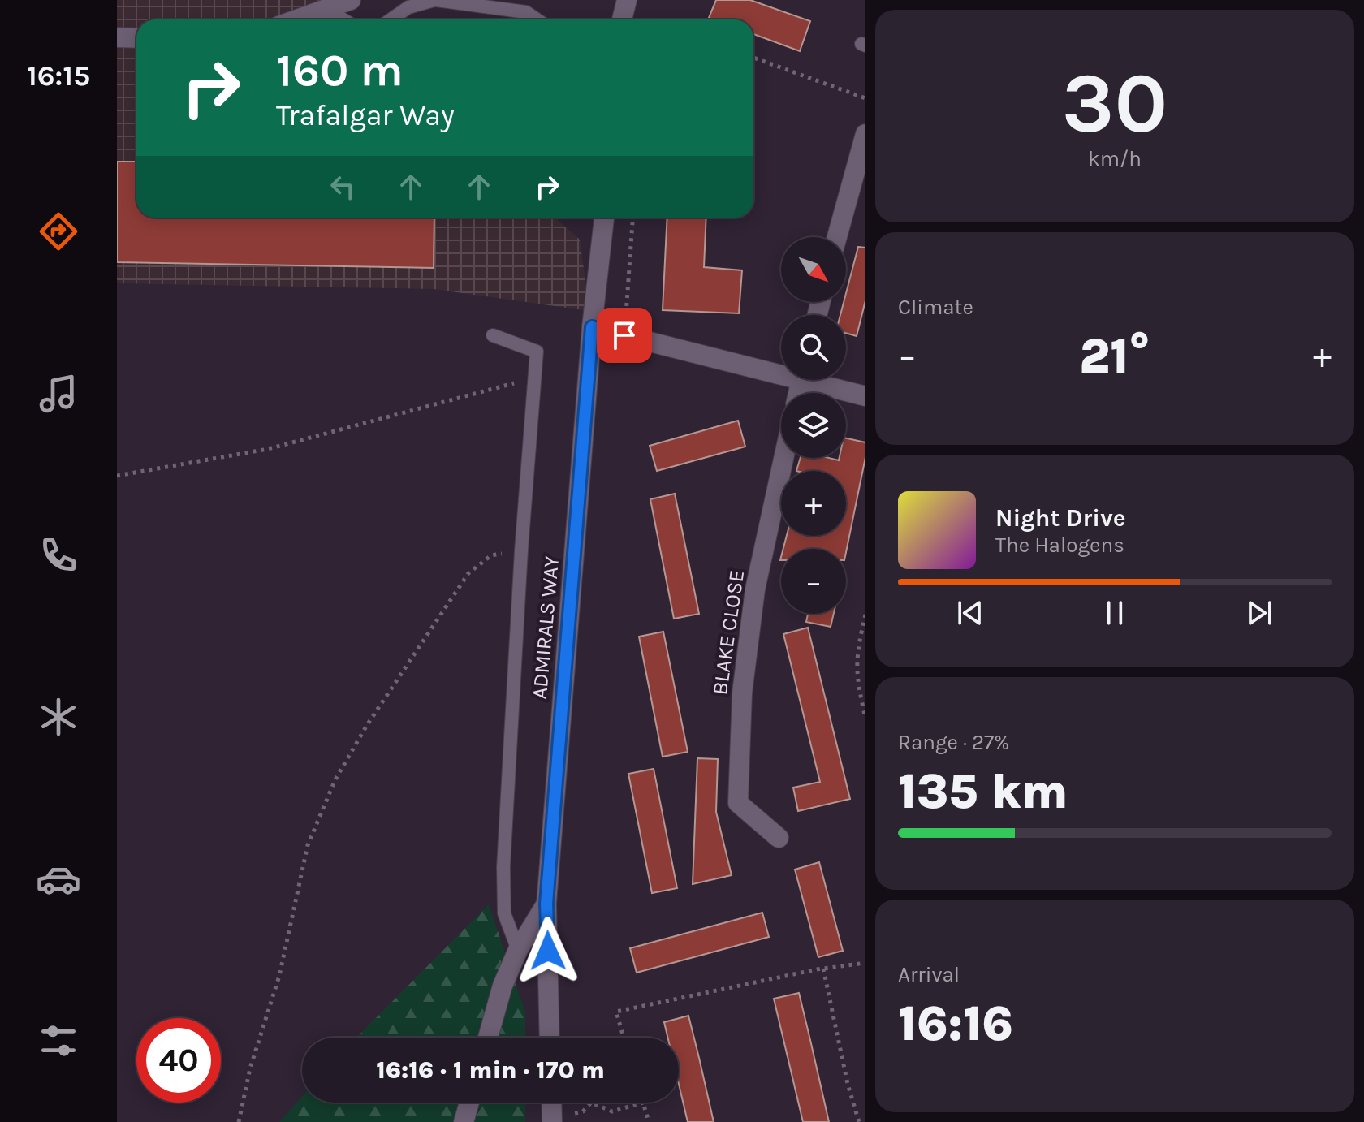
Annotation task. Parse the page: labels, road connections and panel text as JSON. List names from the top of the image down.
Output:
{
  "streets": {
    "street": ["ADMIRALS WAY", "BLAKE CLOSE"]
  },
  "north": "bottom right",
  "page": {
    "tabs": "16:15",
    "tile": [
      ["30", "km/h"],
      "Climate",
      ["Range · 27%", "135 km"],
      ["Arrival", "16:16"]
    ],
    "turn": ["160 m", "Trafalgar Way"],
    "map_buttons": ["+", "−"],
    "heat": ["−", "21°", "+"],
    "song": ["Night Drive", "The Halogens"],
    "limit": "40",
    "trip": "16:16 · 1 min · 170 m"
  }
}
